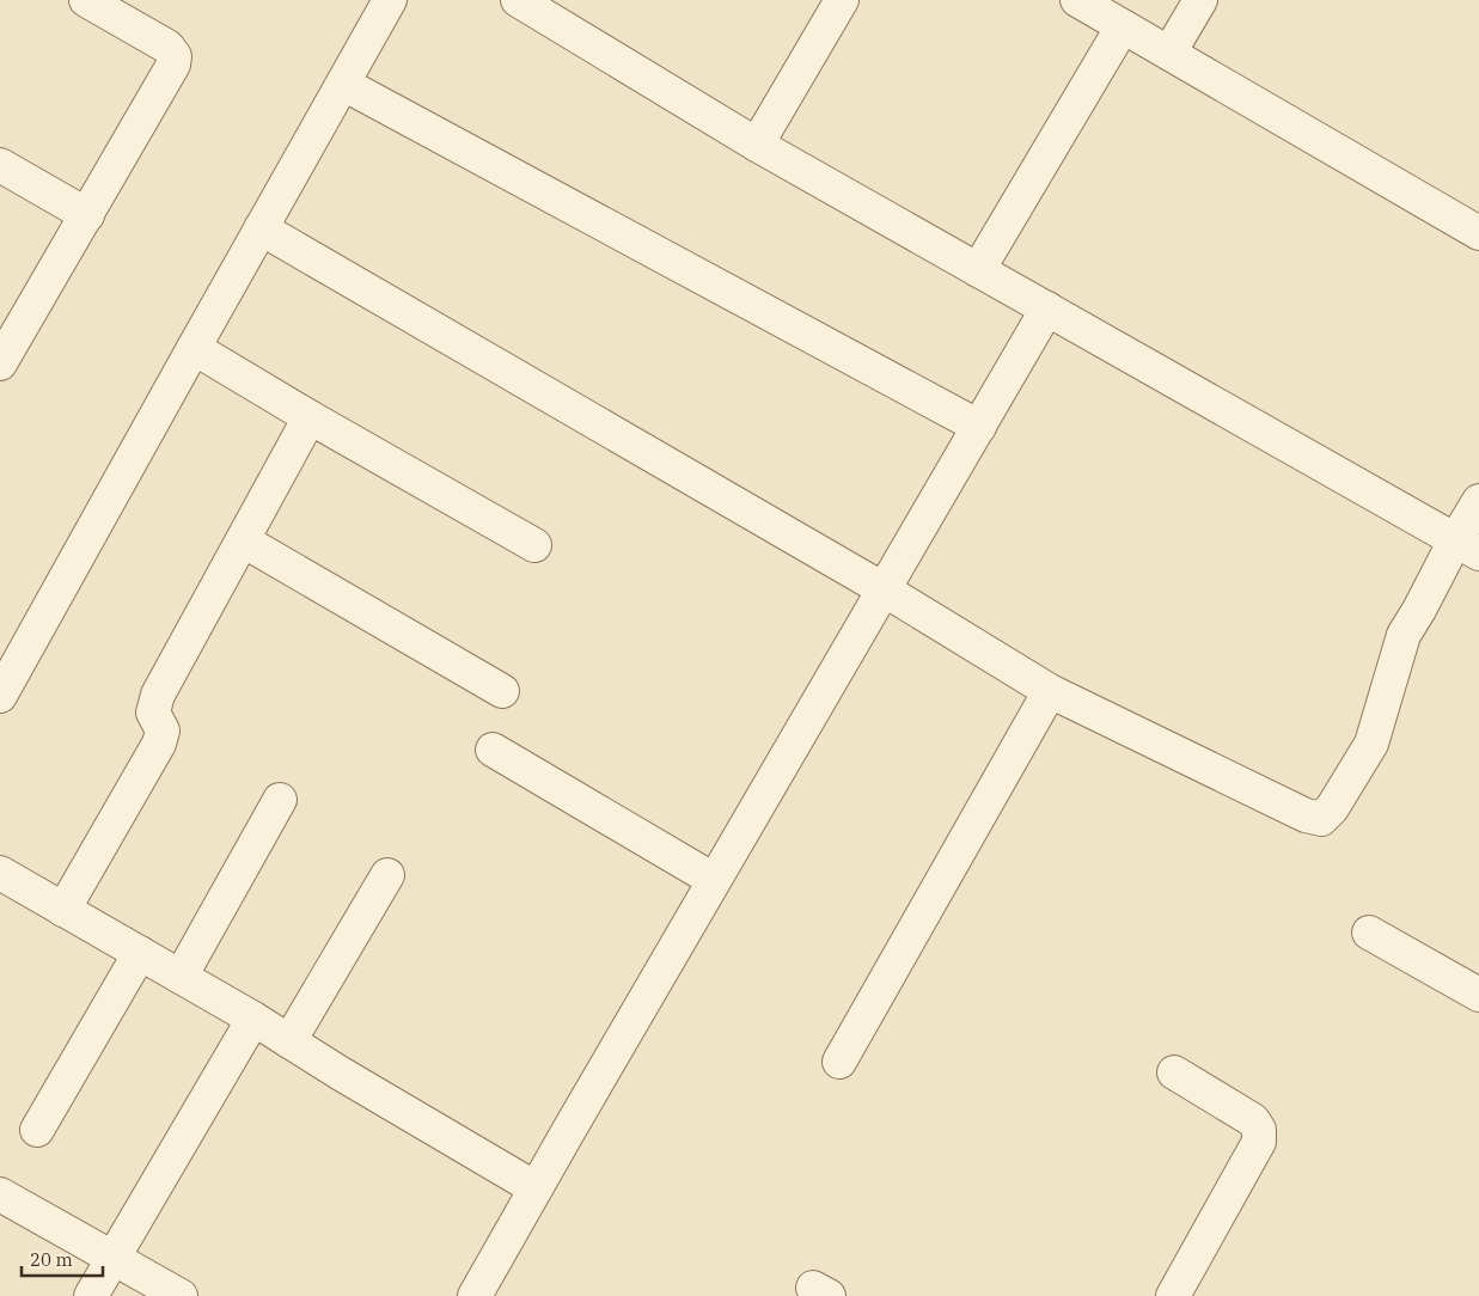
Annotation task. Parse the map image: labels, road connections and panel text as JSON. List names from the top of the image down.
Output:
{
  "scale_bar": "20 m"
}
